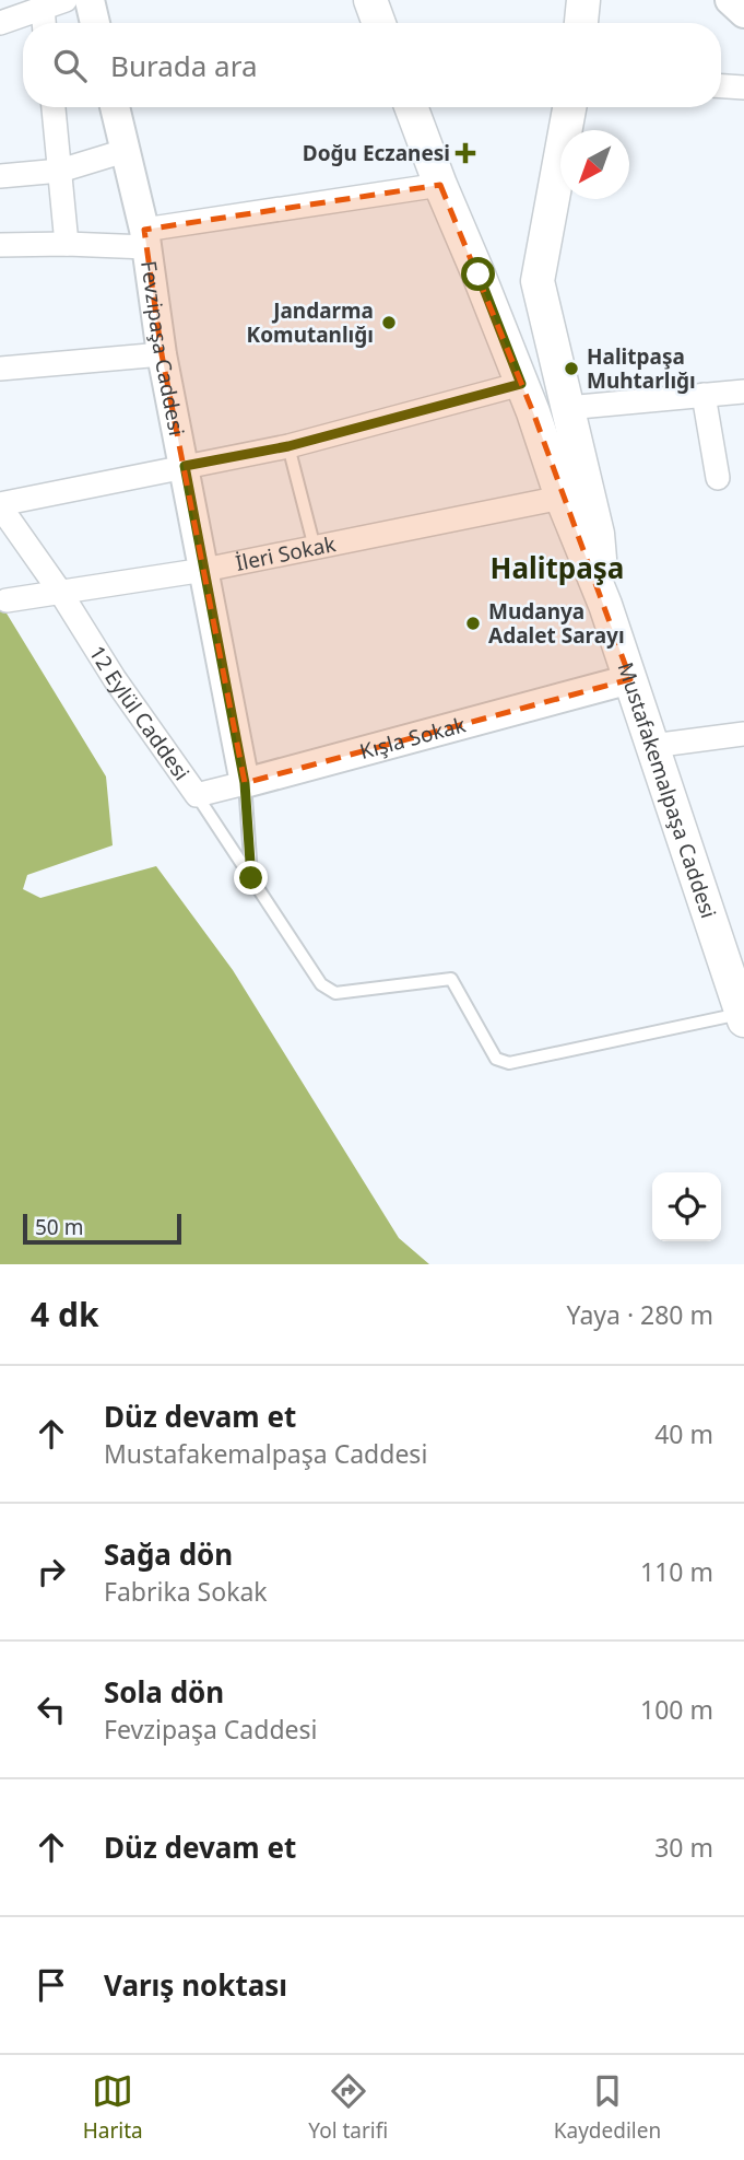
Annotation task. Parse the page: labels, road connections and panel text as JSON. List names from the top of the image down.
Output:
{
  "streets": {
    "main road": ["Mustafakemalpaşa Caddesi"],
    "street": [
      "Fevzipaşa Caddesi",
      "İleri Sokak",
      "12 Eylül Caddesi",
      "Kışla Sokak"
    ]
  },
  "crossings": [
    ["Fevzipaşa Caddesi", "İleri Sokak"],
    ["Fevzipaşa Caddesi", "Kışla Sokak"],
    ["İleri Sokak", "12 Eylül Caddesi"],
    ["İleri Sokak", "Mustafakemalpaşa Caddesi"],
    ["12 Eylül Caddesi", "Kışla Sokak"],
    ["12 Eylül Caddesi", "Mustafakemalpaşa Caddesi"],
    ["Kışla Sokak", "Mustafakemalpaşa Caddesi"]
  ],
  "districts": ["Halitpaşa"],
  "places": {
    "health": ["Doğu Eczanesi"],
    "other": ["Jandarma Komutanlığı", "Halitpaşa Muhtarlığı", "Mudanya Adalet Sarayı"]
  },
  "scale_bar": "50 m",
  "north": "bottom left",
  "page": {
    "search": "Burada ara",
    "scale": "50 m",
    "heading": ["4 dk", "Yaya · 280 m"],
    "list": [
      ["Düz devam et", "Mustafakemalpaşa Caddesi", "40 m"],
      ["Sağa dön", "Fabrika Sokak", "110 m"],
      ["Sola dön", "Fevzipaşa Caddesi", "100 m"],
      ["Düz devam et", "30 m"],
      "Varış noktası"
    ],
    "nav": ["Harita", "Yol tarifi", "Kaydedilen"]
  }
}
